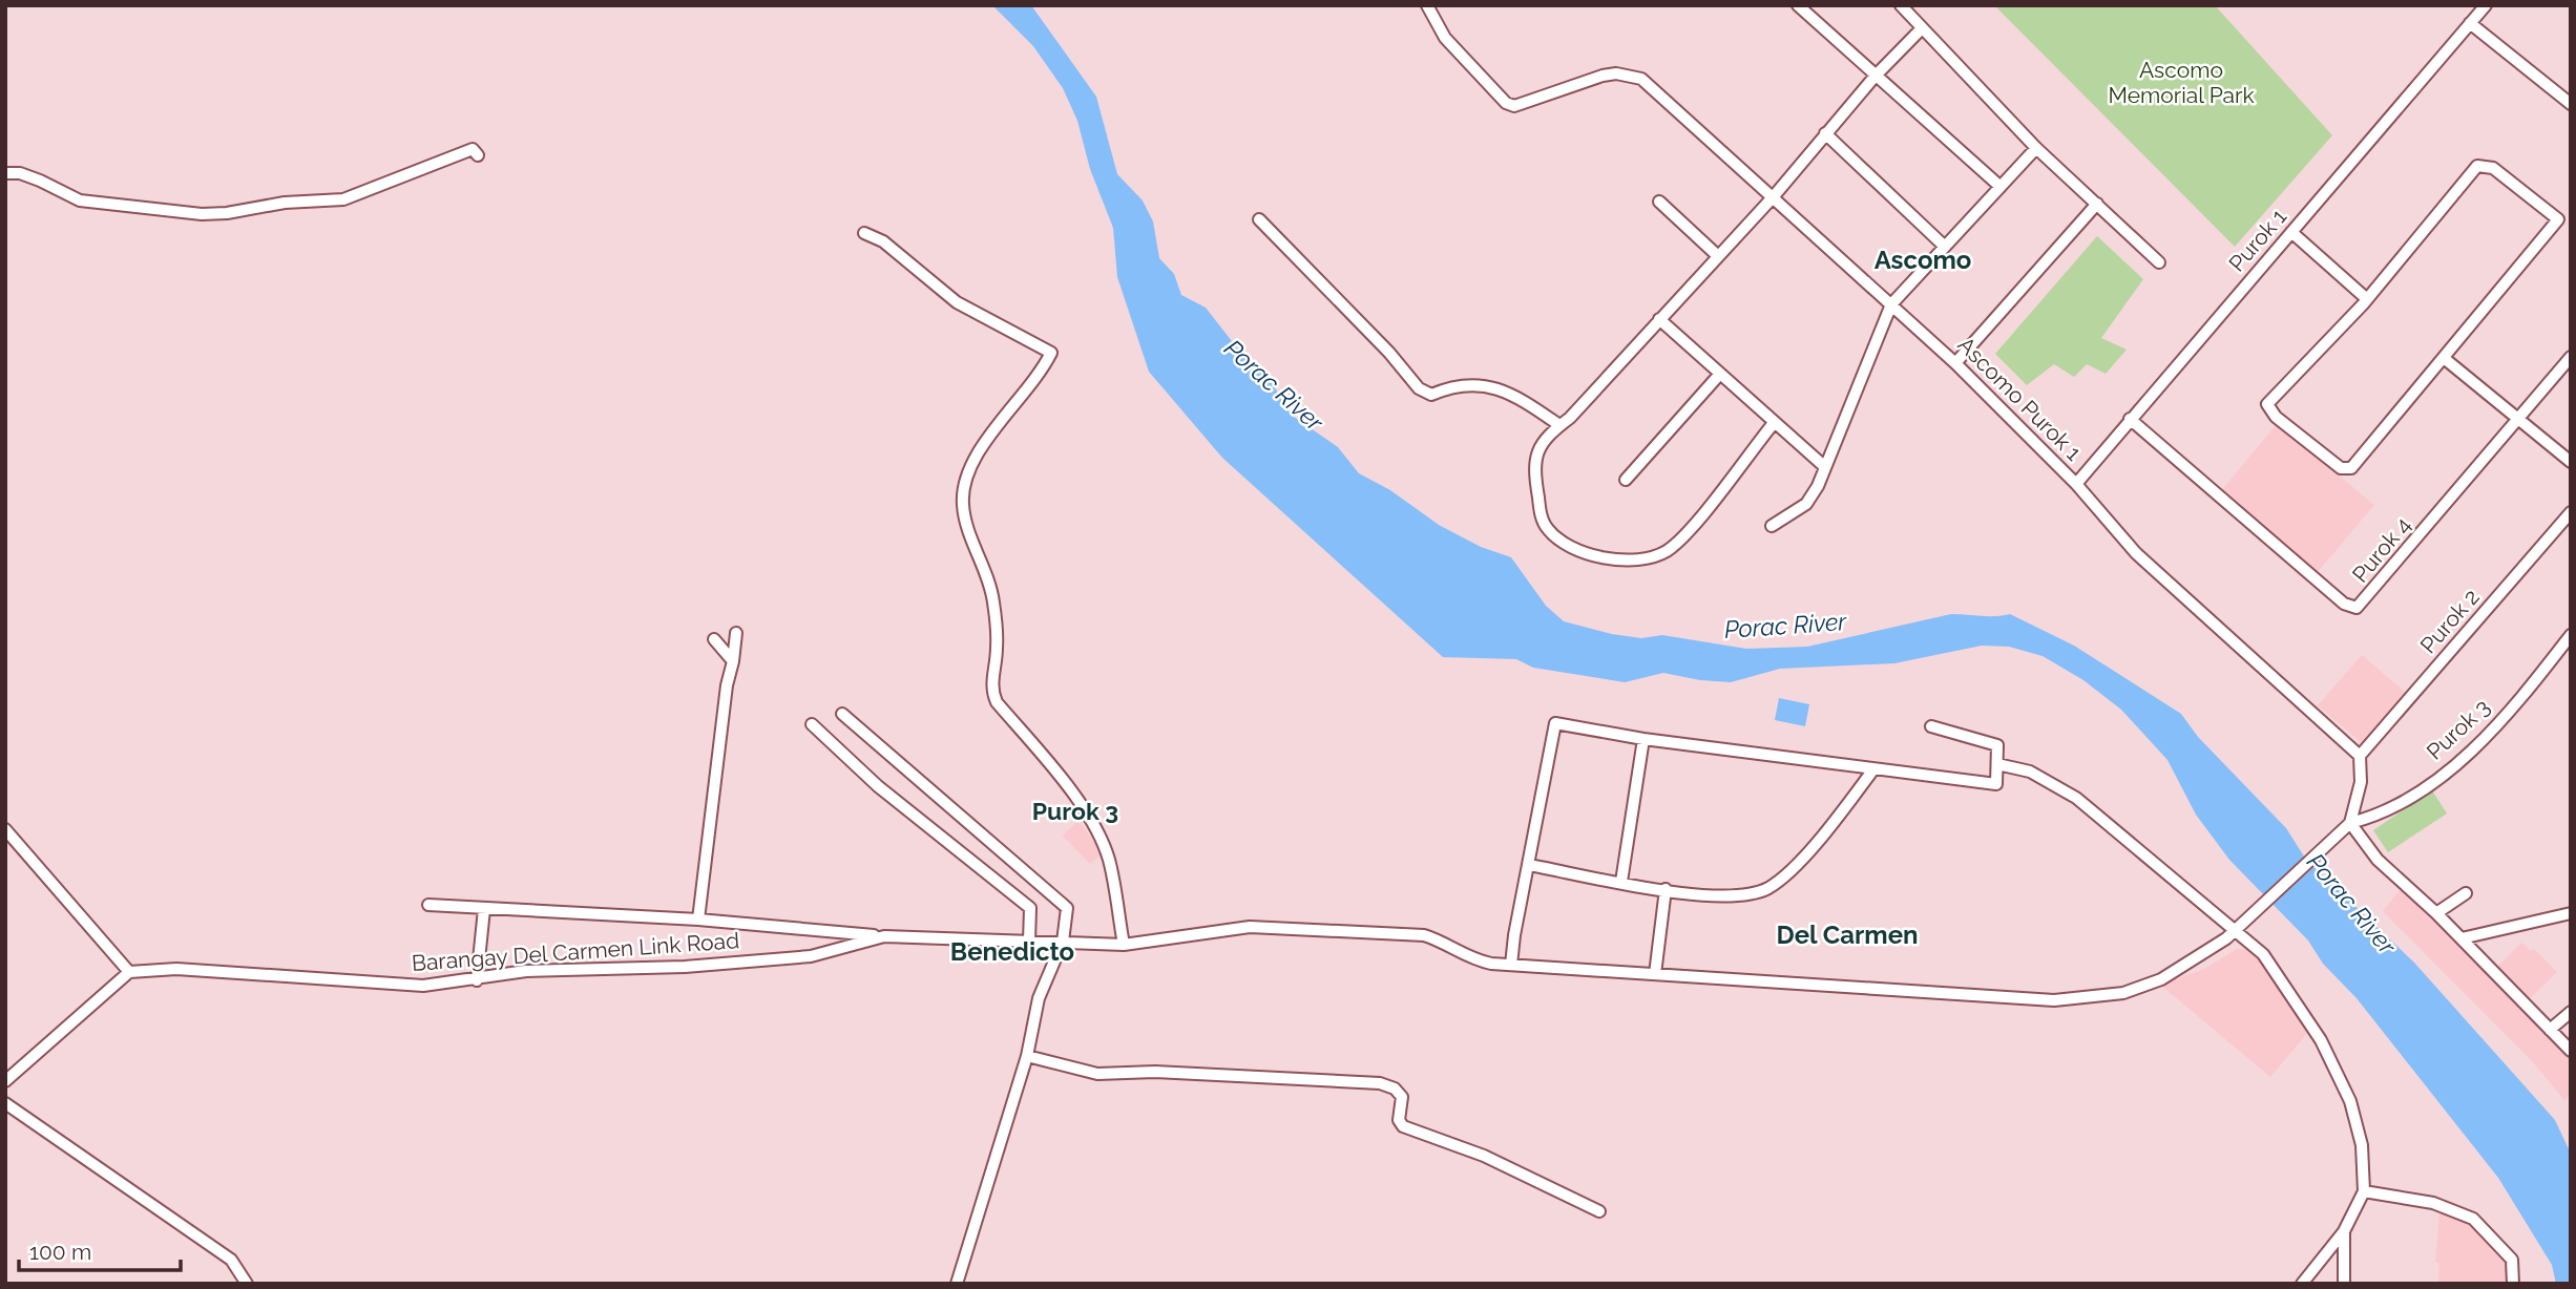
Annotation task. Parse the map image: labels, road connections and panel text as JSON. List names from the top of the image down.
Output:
{
  "streets": {
    "street": [
      "Purok 1",
      "Ascomo Purok 1",
      "Purok 4",
      "Purok 2",
      "Purok 3",
      "Barangay Del Carmen Link Road"
    ]
  },
  "crossings": [
    ["Purok 1", "Ascomo Purok 1"],
    ["Purok 1", "Purok 4"],
    ["Ascomo Purok 1", "Purok 2"],
    ["Purok 3", "Barangay Del Carmen Link Road"]
  ],
  "districts": [
    "Ascomo",
    "Purok 3",
    "Del Carmen",
    "Benedicto"
  ],
  "water": ["Porac River"],
  "parks": ["Ascomo Memorial Park"],
  "scale_bar": "100 m"
}
